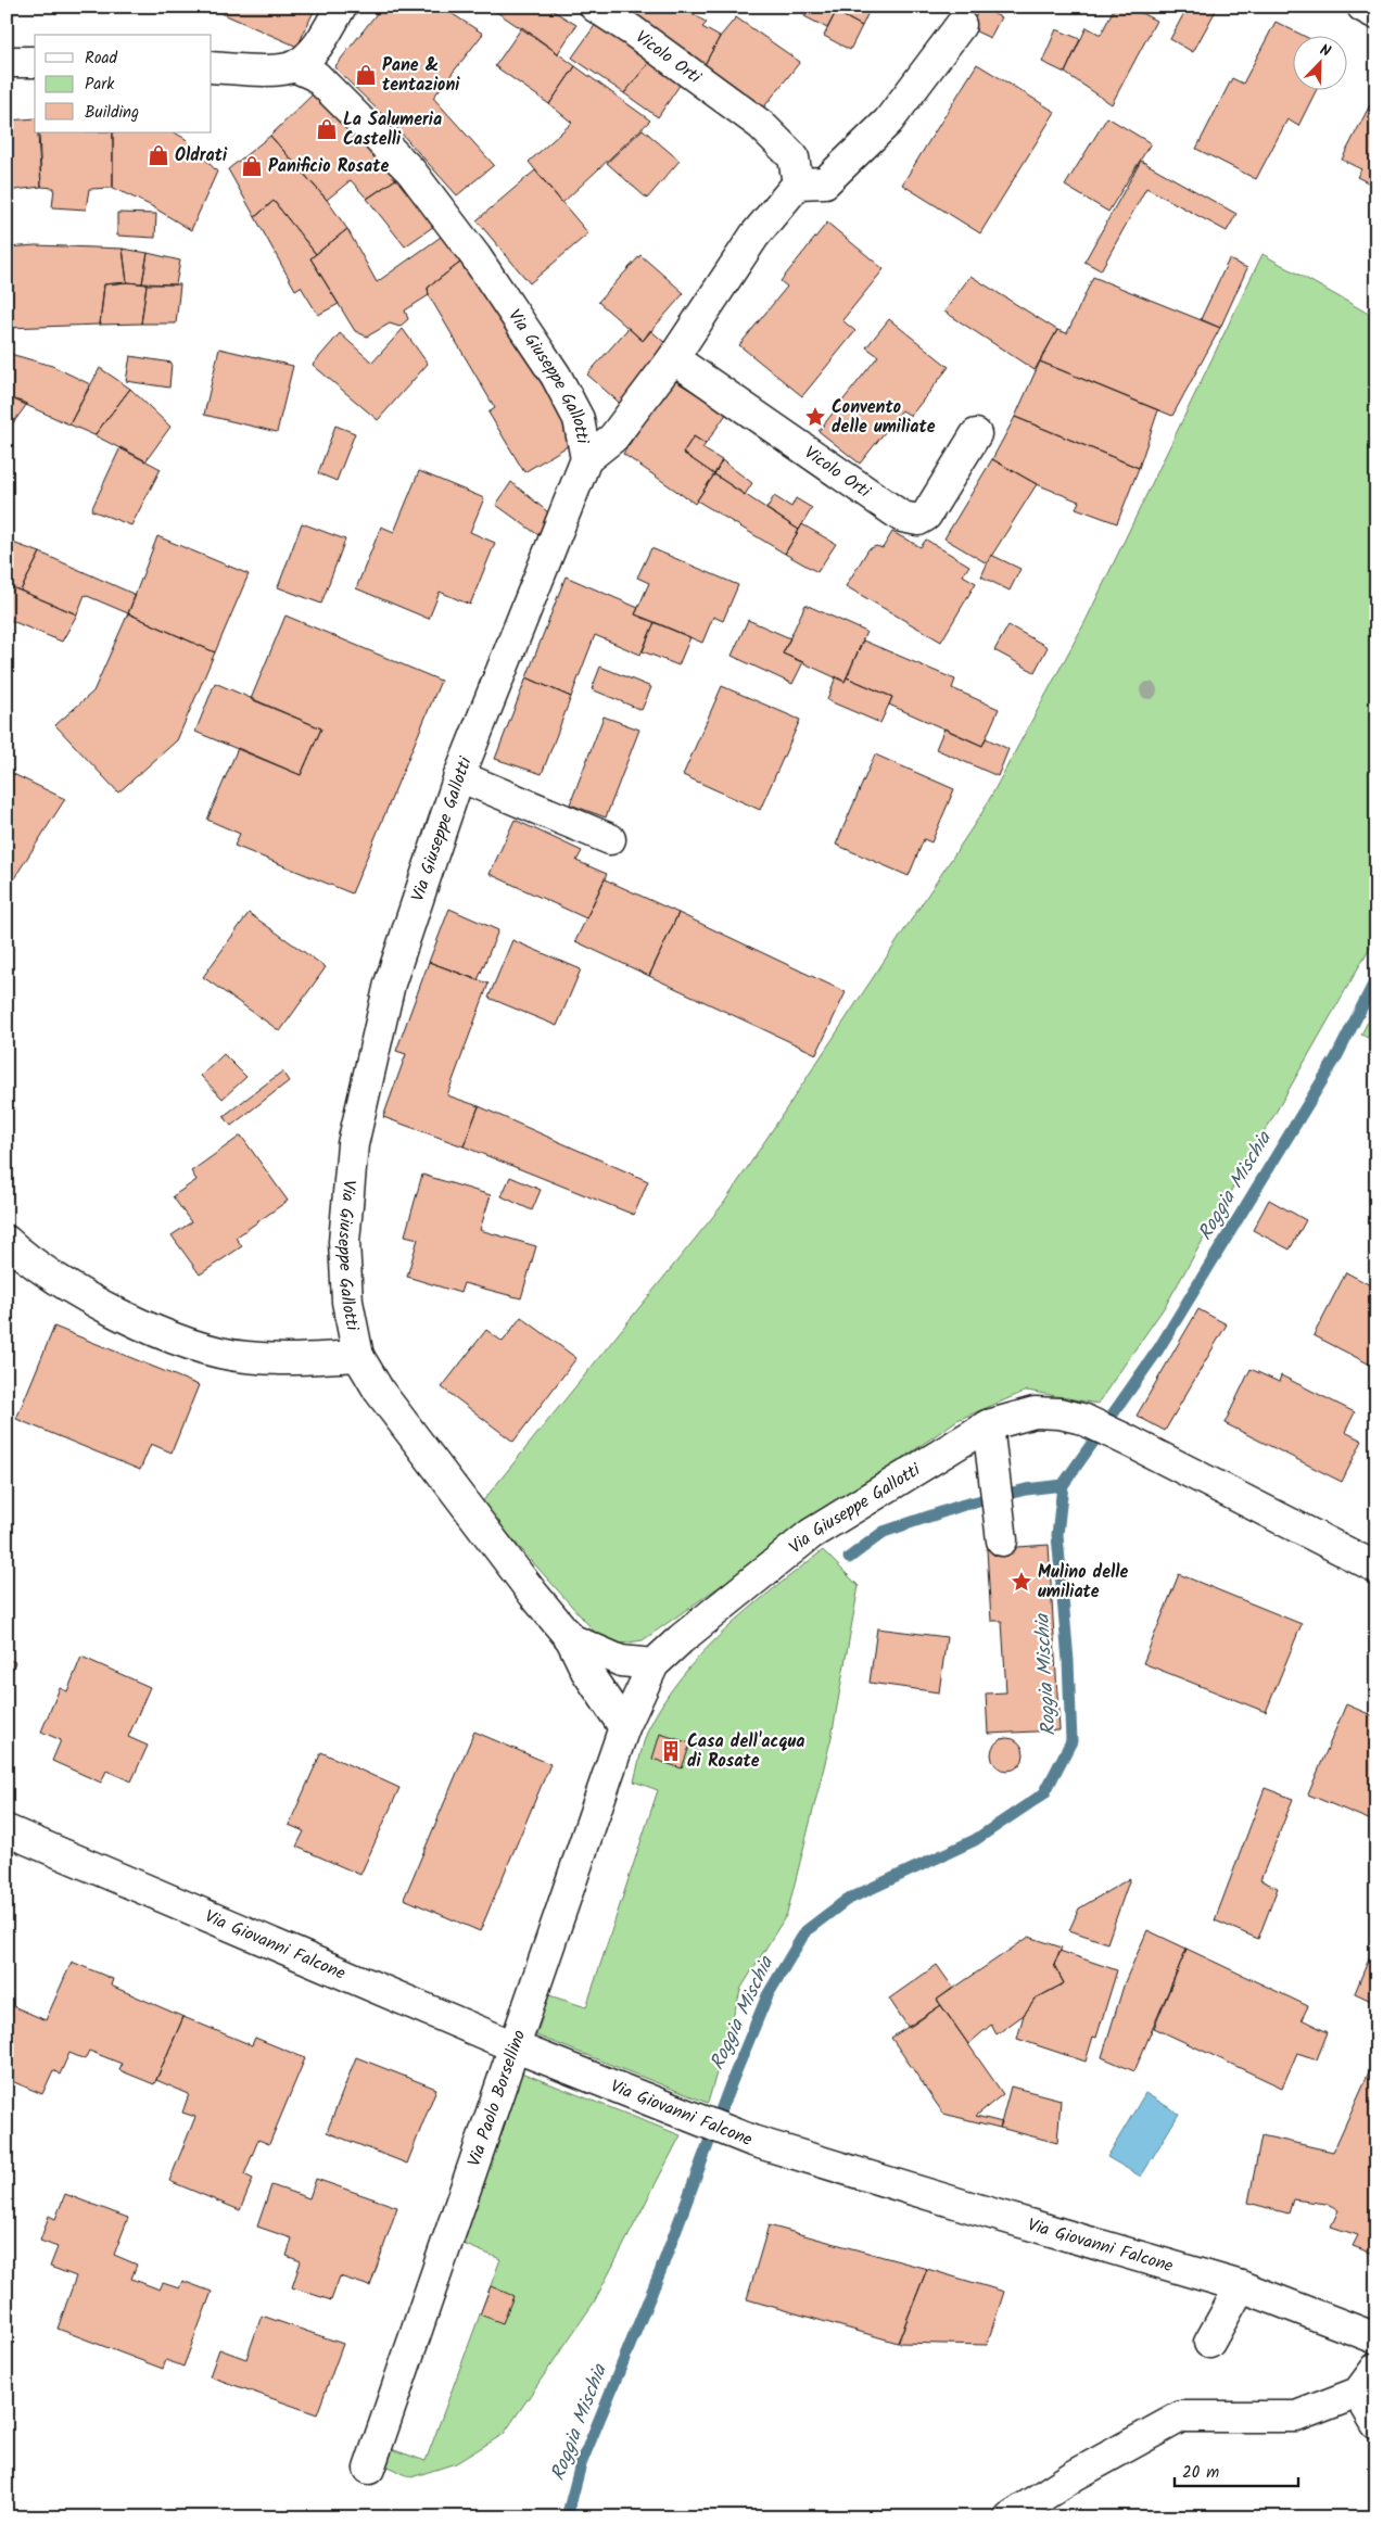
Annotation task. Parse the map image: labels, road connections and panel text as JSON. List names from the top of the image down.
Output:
{
  "streets": {
    "street": [
      "Vicolo Orti",
      "Via Giuseppe Gallotti",
      "Via Giovanni Falcone",
      "Via Paolo Borsellino"
    ]
  },
  "crossings": [
    ["Via Giuseppe Gallotti", "Via Paolo Borsellino"],
    ["Via Giovanni Falcone", "Via Paolo Borsellino"]
  ],
  "water": ["Roggia Mischia"],
  "places": {
    "shop": [
      "Pane & tentazioni",
      "La Salumeria Castelli",
      "Oldrati",
      "Panificio Rosate"
    ],
    "place": ["Convento delle umiliate", "Mulino delle umiliate"],
    "building": ["Casa dell'acqua di Rosate"]
  },
  "legend": ["Road", "Park", "Building"],
  "scale_bar": "20 m",
  "north": "top right"
}
